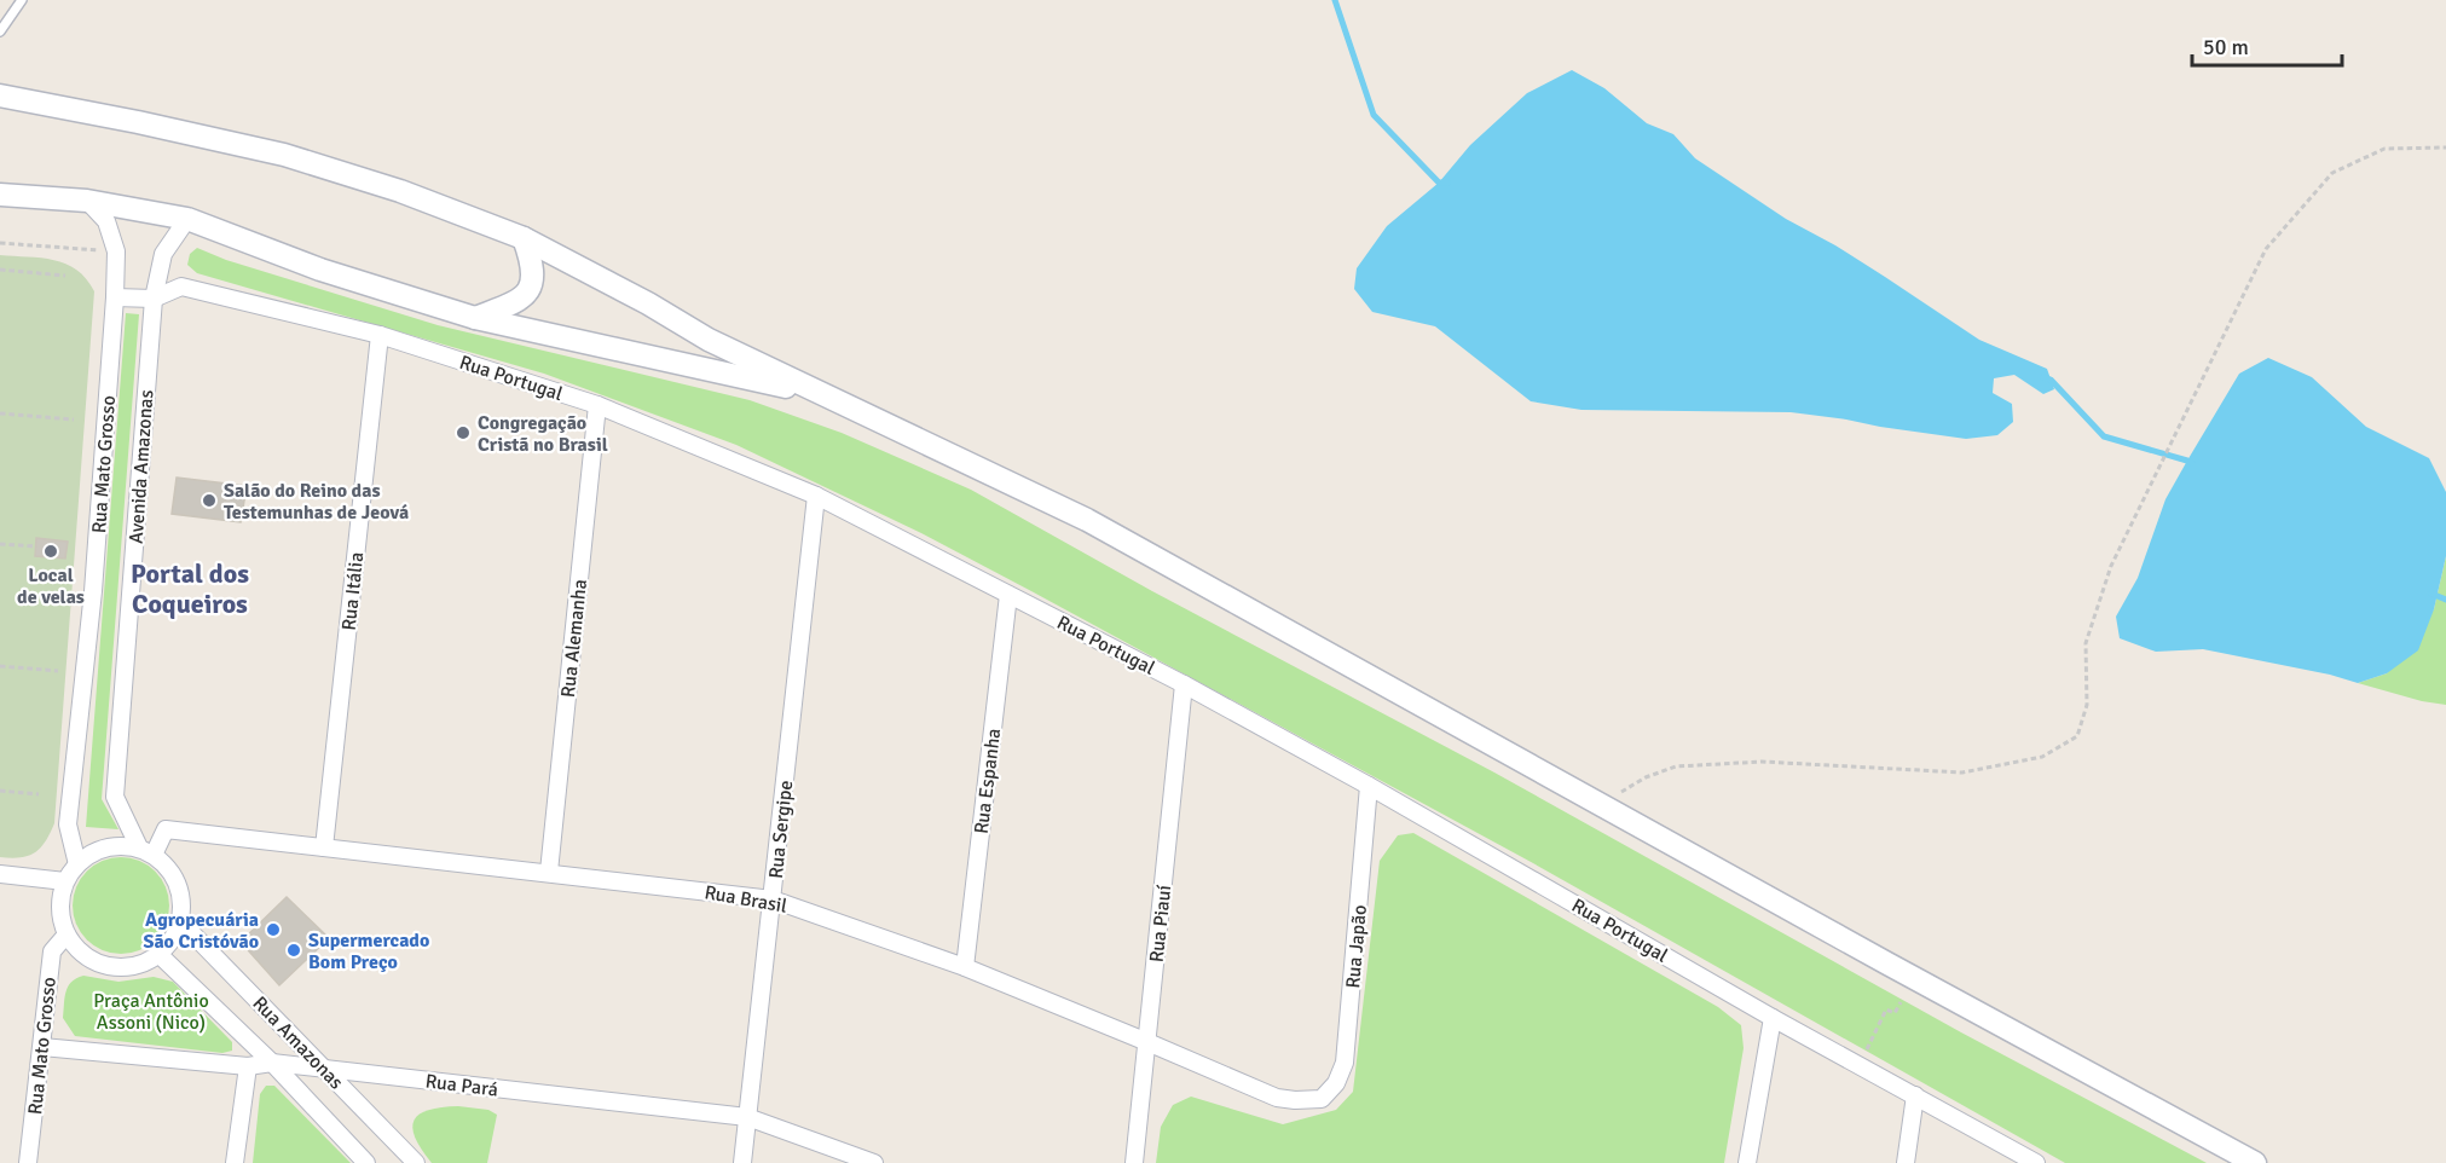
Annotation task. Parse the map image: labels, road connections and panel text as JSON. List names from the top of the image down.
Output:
{
  "streets": {
    "street": [
      "Rua Portugal",
      "Rua Mato Grosso",
      "Avenida Amazonas",
      "Rua Itália",
      "Rua Alemanha",
      "Rua Espanha",
      "Rua Sergipe",
      "Rua Brasil",
      "Rua Piauí",
      "Rua Japão",
      "Rua Amazonas",
      "Rua Pará"
    ]
  },
  "crossings": [
    ["Rua Portugal", "Rua Mato Grosso"],
    ["Rua Portugal", "Avenida Amazonas"],
    ["Rua Portugal", "Rua Itália"],
    ["Rua Portugal", "Rua Alemanha"],
    ["Rua Portugal", "Rua Espanha"],
    ["Rua Portugal", "Rua Sergipe"],
    ["Rua Portugal", "Rua Piauí"],
    ["Rua Portugal", "Rua Japão"],
    ["Rua Mato Grosso", "Avenida Amazonas"],
    ["Rua Mato Grosso", "Rua Brasil"],
    ["Rua Mato Grosso", "Rua Amazonas"],
    ["Rua Mato Grosso", "Rua Pará"],
    ["Avenida Amazonas", "Rua Brasil"],
    ["Avenida Amazonas", "Rua Amazonas"],
    ["Rua Itália", "Rua Brasil"],
    ["Rua Alemanha", "Rua Brasil"],
    ["Rua Espanha", "Rua Brasil"],
    ["Rua Sergipe", "Rua Brasil"],
    ["Rua Sergipe", "Rua Pará"],
    ["Rua Brasil", "Rua Piauí"],
    ["Rua Brasil", "Rua Japão"],
    ["Rua Brasil", "Rua Amazonas"],
    ["Rua Amazonas", "Rua Pará"]
  ],
  "districts": ["Portal dos Coqueiros"],
  "parks": ["Praça Antônio Assoni (Nico)"],
  "places": [
    "Congregação Cristã no Brasil",
    "Salão do Reino das Testemunhas de Jeová",
    "Local de velas",
    "Agropecuária São Cristóvão",
    "Supermercado Bom Preço"
  ],
  "scale_bar": "50 m"
}
